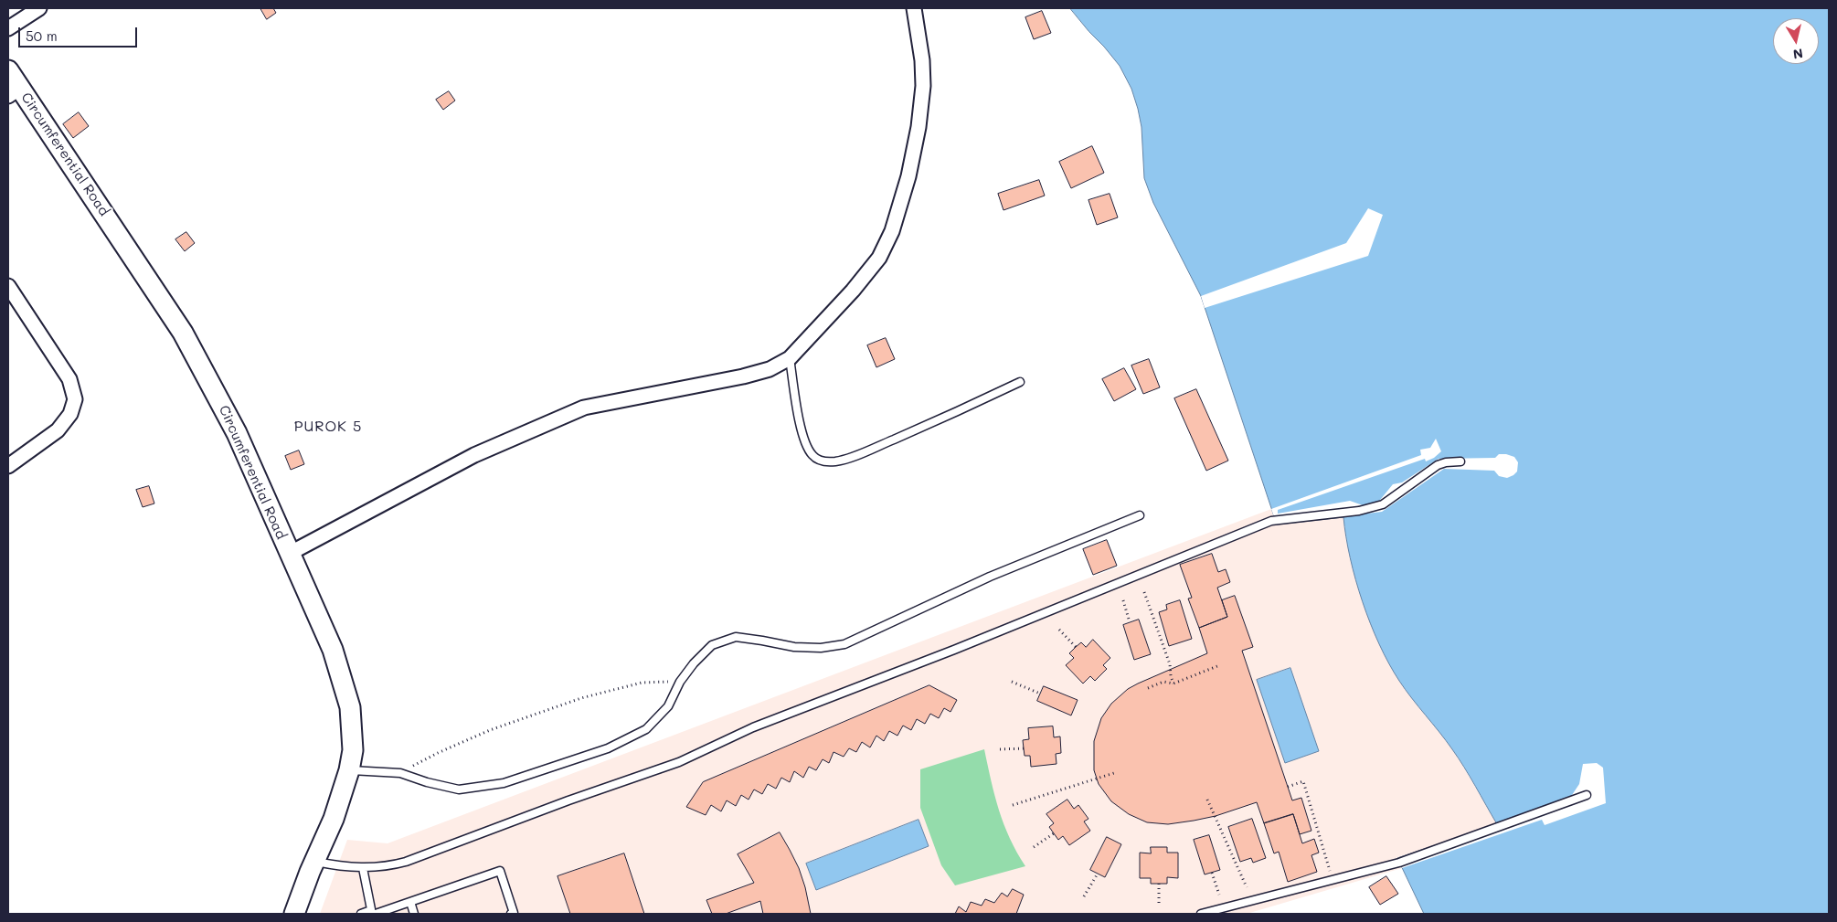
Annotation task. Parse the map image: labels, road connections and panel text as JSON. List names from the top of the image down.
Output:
{
  "streets": {
    "main road": ["Circumferential Road"]
  },
  "districts": ["PUROK 5"],
  "scale_bar": "50 m",
  "north": "bottom"
}
